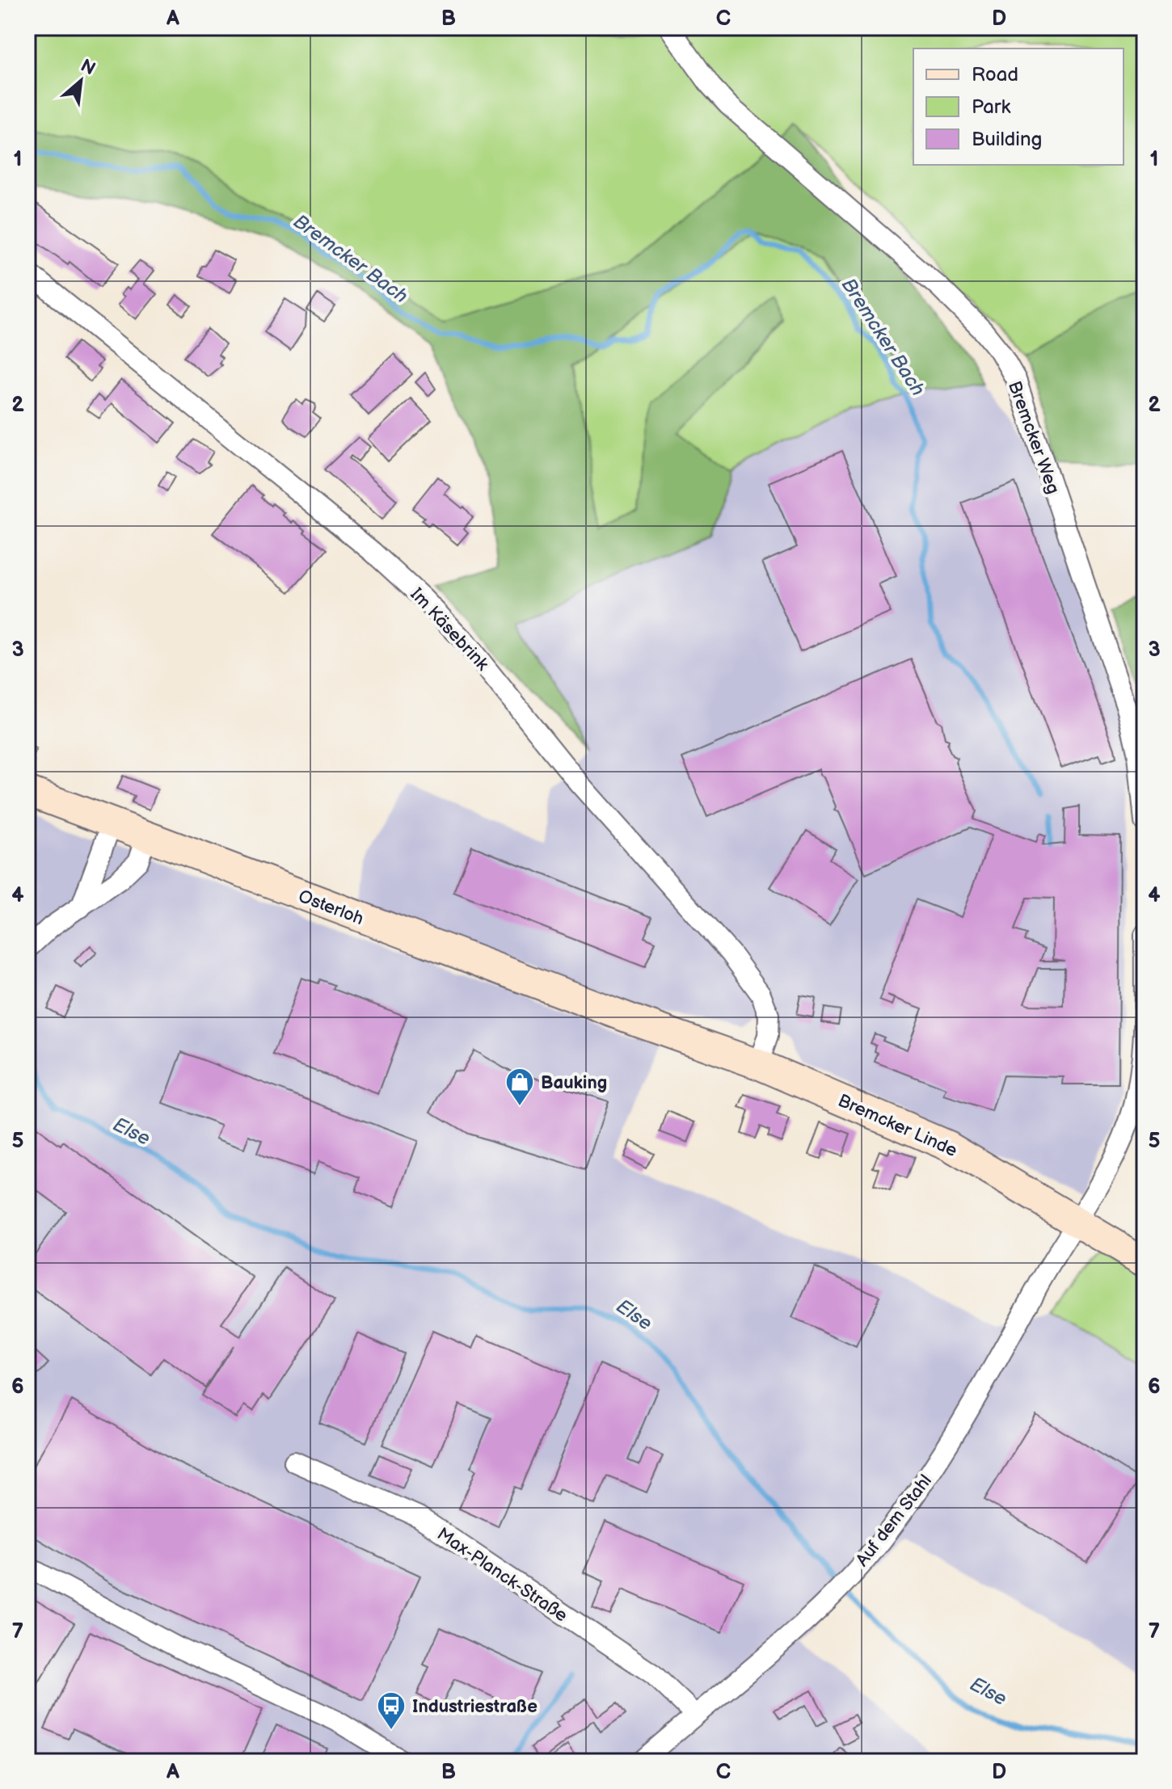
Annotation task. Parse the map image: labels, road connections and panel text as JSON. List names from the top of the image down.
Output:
{
  "streets": {
    "main road": ["Osterloh", "Bremcker Linde"],
    "street": [
      "Bremcker Weg",
      "Im Käsebrink",
      "Auf dem Stahl",
      "Max-Planck-Straße"
    ]
  },
  "crossings": [
    ["Im Käsebrink", "Bremcker Linde"],
    ["Osterloh", "Bremcker Linde"],
    ["Bremcker Linde", "Auf dem Stahl"],
    ["Auf dem Stahl", "Max-Planck-Straße"]
  ],
  "water": ["Bremcker Bach", "Else"],
  "places": {
    "shop": ["Bauking"],
    "bus stop": ["Industriestraße"]
  },
  "legend": ["Road", "Park", "Building"],
  "north": "top right",
  "grid": {
    "columns": [
      "A",
      "B",
      "C",
      "D"
    ],
    "rows": [
      "1",
      "2",
      "3",
      "4",
      "5",
      "6",
      "7"
    ]
  }
}
